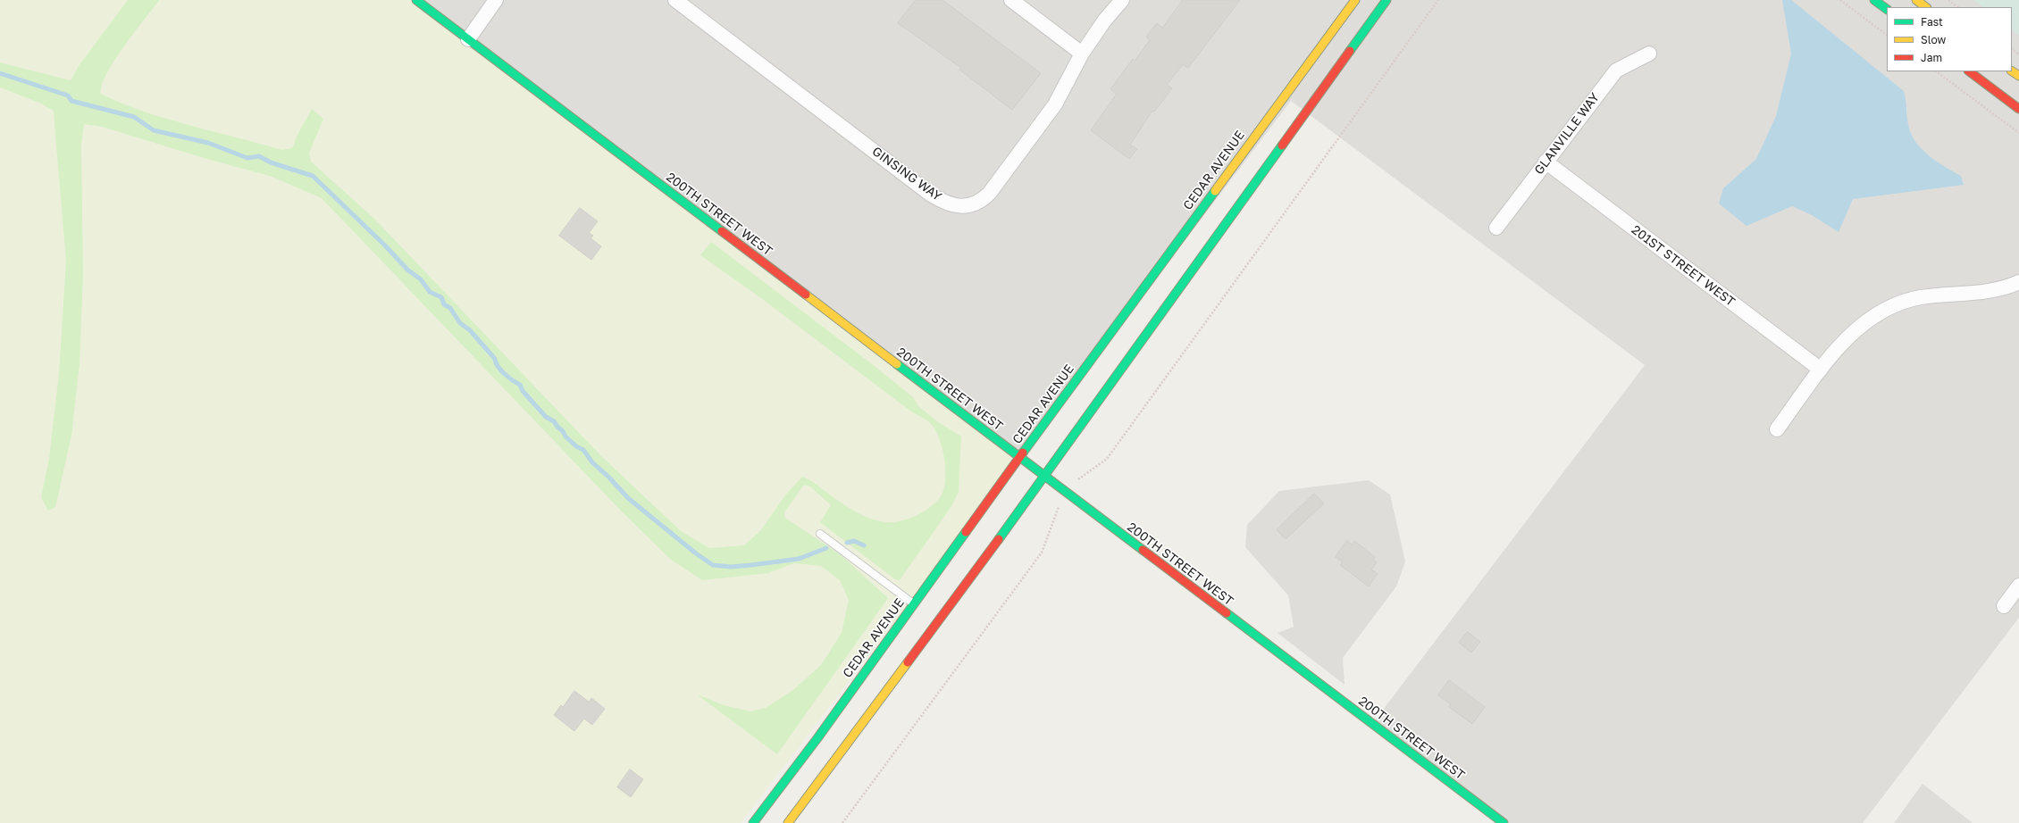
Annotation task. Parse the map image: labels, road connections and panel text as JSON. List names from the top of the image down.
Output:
{
  "streets": {
    "main road": ["CEDAR AVENUE", "200TH STREET WEST"],
    "street": ["GLANVILLE WAY", "GINSING WAY", "201ST STREET WEST"]
  },
  "crossings": [
    ["GLANVILLE WAY", "201ST STREET WEST"],
    ["CEDAR AVENUE", "200TH STREET WEST"]
  ],
  "legend": ["Fast", "Slow", "Jam"]
}
